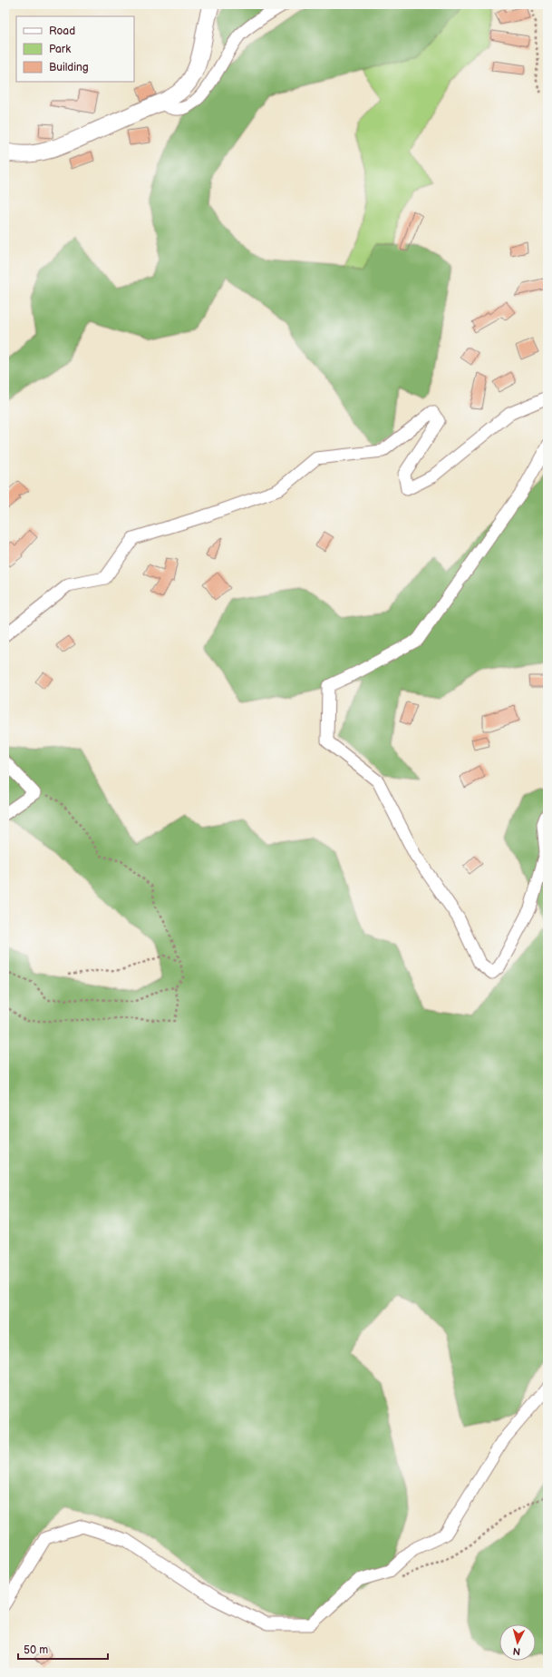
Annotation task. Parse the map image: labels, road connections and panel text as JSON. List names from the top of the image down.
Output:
{
  "legend": ["Road", "Park", "Building"],
  "scale_bar": "50 m",
  "north": "bottom"
}
